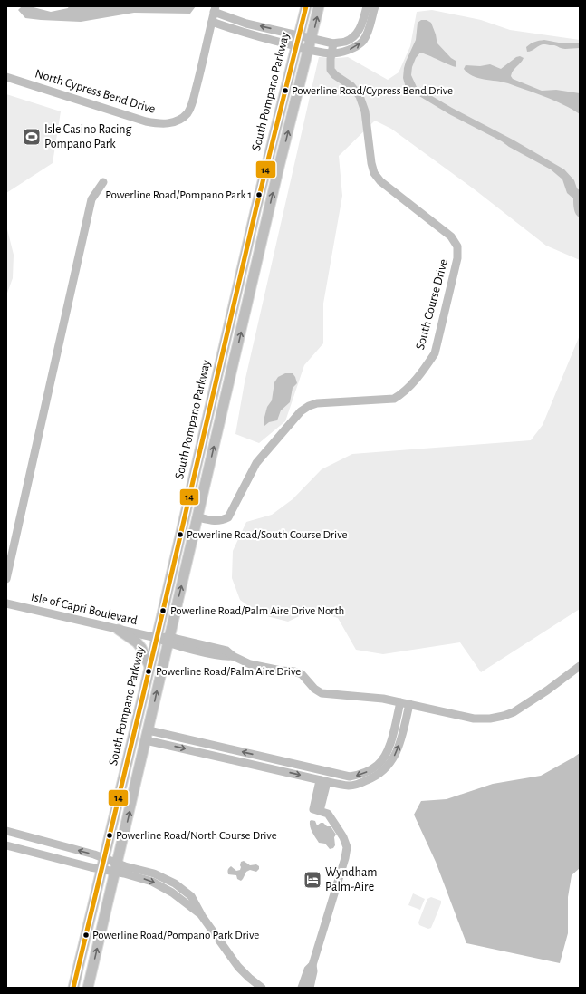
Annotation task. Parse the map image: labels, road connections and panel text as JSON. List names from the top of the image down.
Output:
{
  "streets": {
    "main road": ["South Pompano Parkway"],
    "street": ["North Cypress Bend Drive", "South Course Drive", "Isle of Capri Boulevard"]
  },
  "crossings": [
    ["North Cypress Bend Drive", "South Pompano Parkway"],
    ["North Cypress Bend Drive", "South Course Drive"],
    ["South Pompano Parkway", "South Course Drive"],
    ["South Pompano Parkway", "Isle of Capri Boulevard"]
  ],
  "places": {
    "other": [
      "Powerline Road/Cypress Bend Drive",
      "Powerline Road/Pompano Park 1",
      "Powerline Road/South Course Drive",
      "Powerline Road/Palm Aire Drive North",
      "Powerline Road/Palm Aire Drive",
      "Powerline Road/North Course Drive",
      "Powerline Road/Pompano Park Drive"
    ],
    "sports": ["Isle Casino Racing Pompano Park"],
    "hotel": ["Wyndham Palm-Aire"]
  },
  "lines": ["transit line 14"]
}
